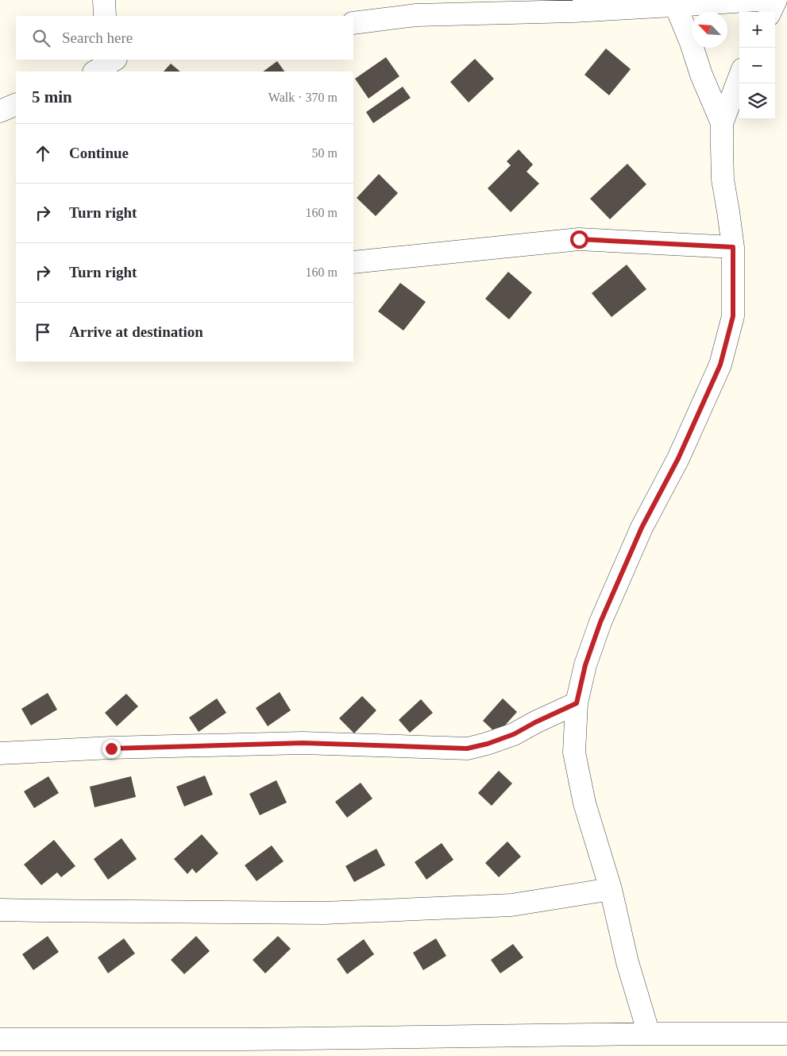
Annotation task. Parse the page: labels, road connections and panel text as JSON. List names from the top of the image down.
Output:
{
  "north": "top left",
  "page": {
    "map_buttons": ["+", "−"],
    "search": "Search here",
    "heading": ["5 min", "Walk · 370 m"],
    "list": [
      ["Continue", "50 m"],
      ["Turn right", "160 m"],
      ["Turn right", "160 m"],
      "Arrive at destination"
    ]
  }
}
